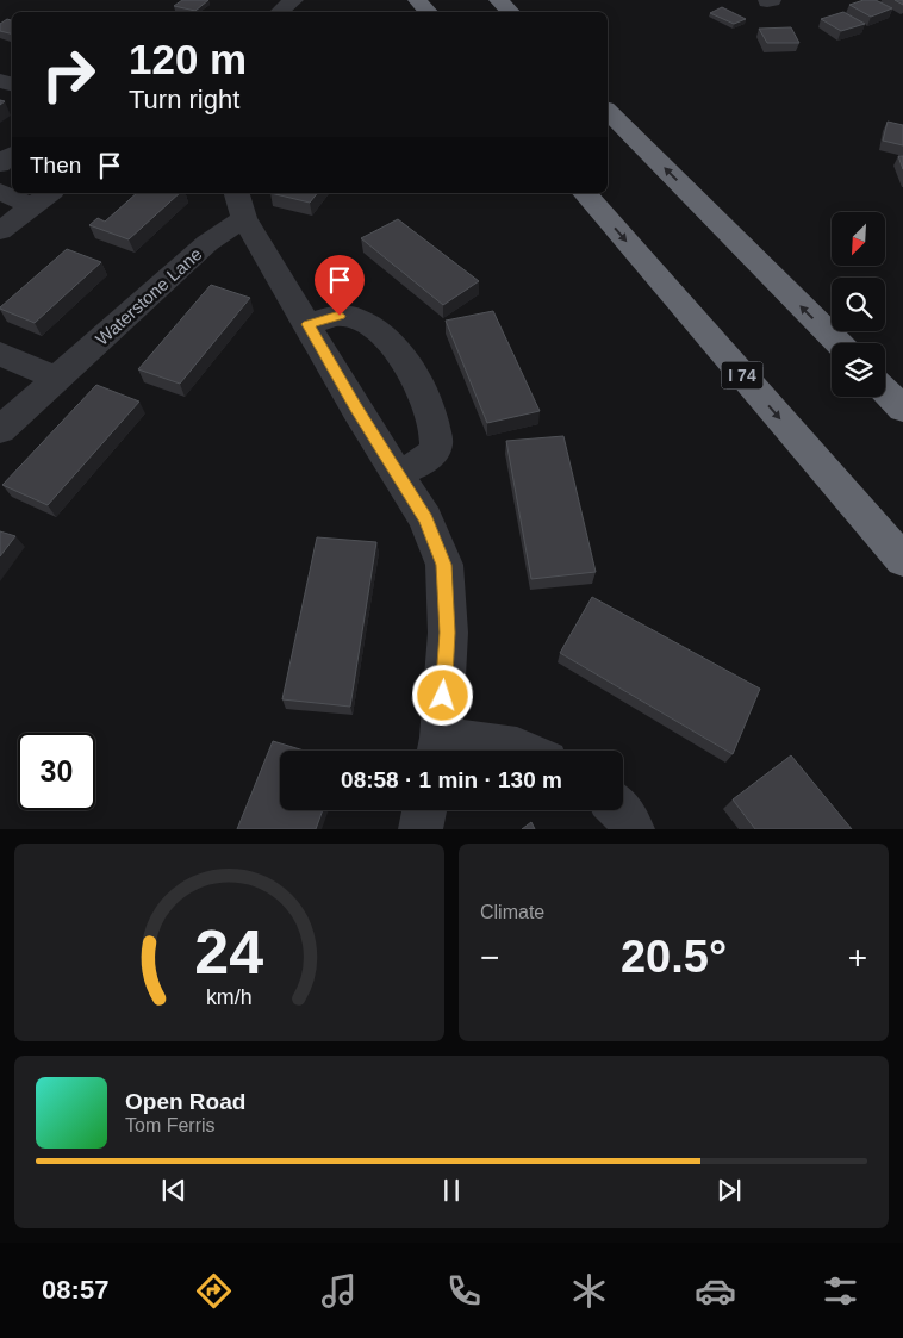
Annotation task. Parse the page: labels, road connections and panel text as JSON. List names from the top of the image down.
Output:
{
  "streets": {
    "highway": ["I 74"],
    "street": ["Waterstone Lane"]
  },
  "north": "bottom left",
  "page": {
    "turn": ["120 m", "Turn right"],
    "then": "Then",
    "limit": "30",
    "trip": "08:58 · 1 min · 130 m",
    "tile": "Climate",
    "heat": ["−", "20.5°", "+"],
    "song": ["Open Road", "Tom Ferris"],
    "tabs": "08:57",
    "gauge": ["24", "km/h"]
  }
}
